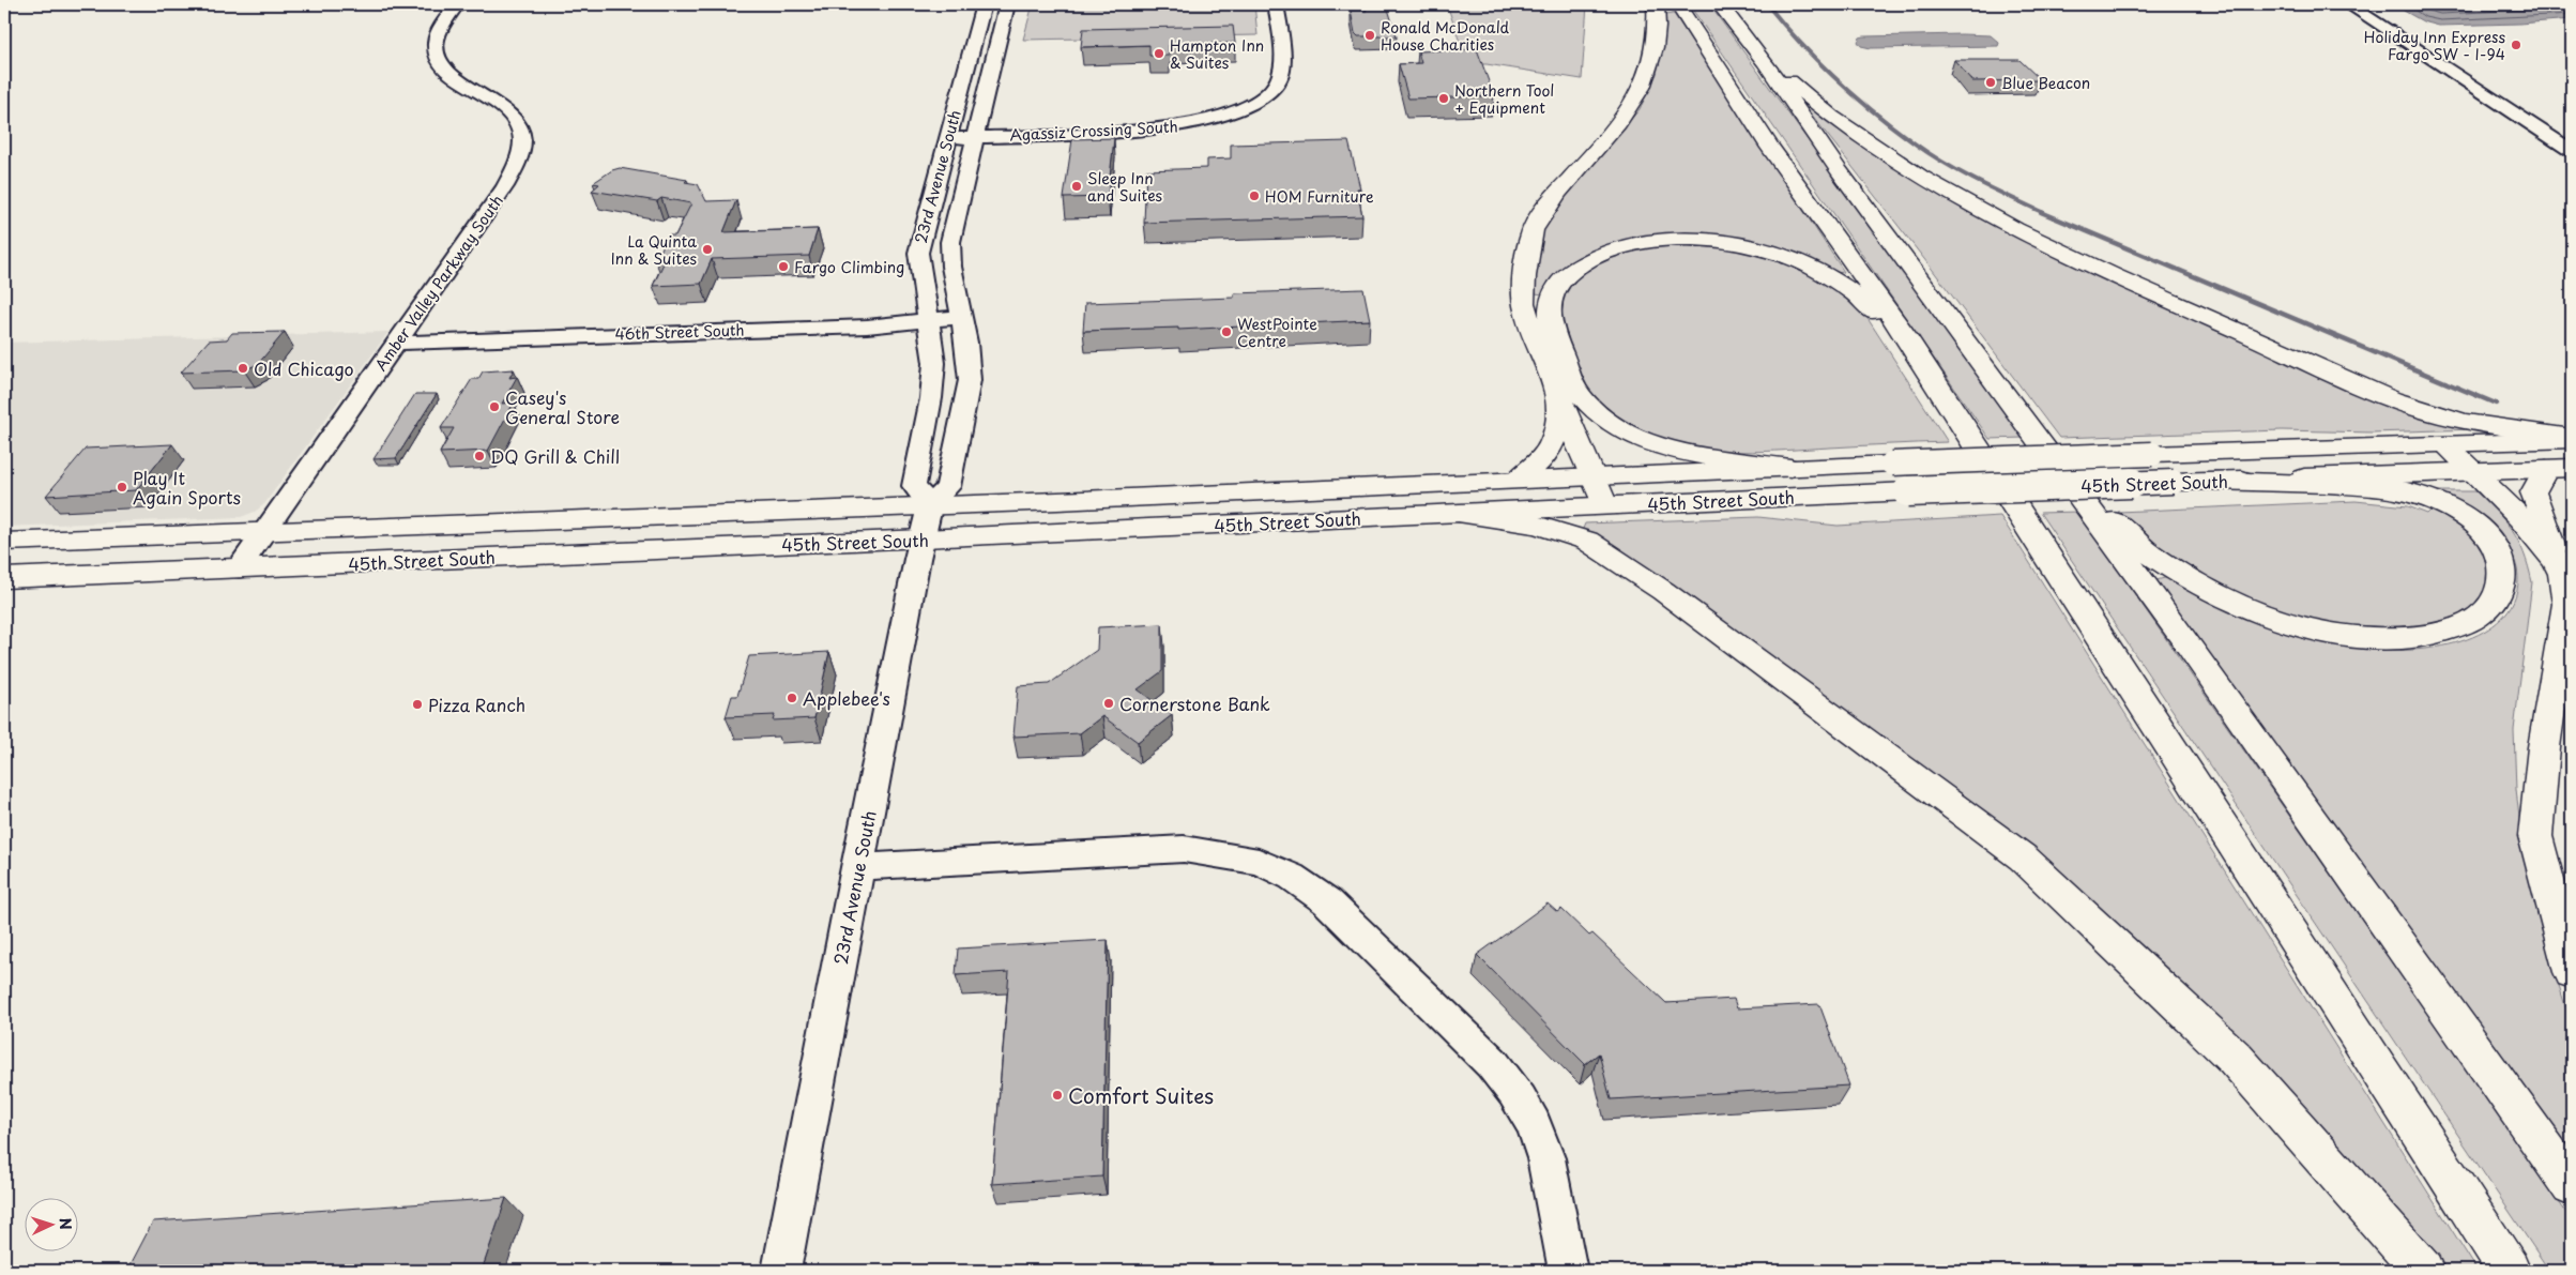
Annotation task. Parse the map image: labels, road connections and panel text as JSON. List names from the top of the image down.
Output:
{
  "streets": {
    "main road": ["45th Street South"],
    "street": [
      "Agassiz Crossing South",
      "23rd Avenue South",
      "Amber Valley Parkway South",
      "46th Street South"
    ]
  },
  "crossings": [
    ["Agassiz Crossing South", "23rd Avenue South"],
    ["23rd Avenue South", "46th Street South"],
    ["23rd Avenue South", "45th Street South"],
    ["Amber Valley Parkway South", "46th Street South"],
    ["Amber Valley Parkway South", "45th Street South"]
  ],
  "places": [
    "Ronald McDonald House Charities",
    "Holiday Inn Express Fargo SW - I-94",
    "Hampton Inn & Suites",
    "Blue Beacon",
    "Northern Tool + Equipment",
    "Sleep Inn and Suites",
    "HOM Furniture",
    "La Quinta Inn & Suites",
    "Fargo Climbing",
    "WestPointe Centre",
    "Old Chicago",
    "Casey's General Store",
    "DQ Grill & Chill",
    "Play It Again Sports",
    "Applebee's",
    "Cornerstone Bank",
    "Pizza Ranch",
    "Comfort Suites"
  ],
  "north": "right"
}
